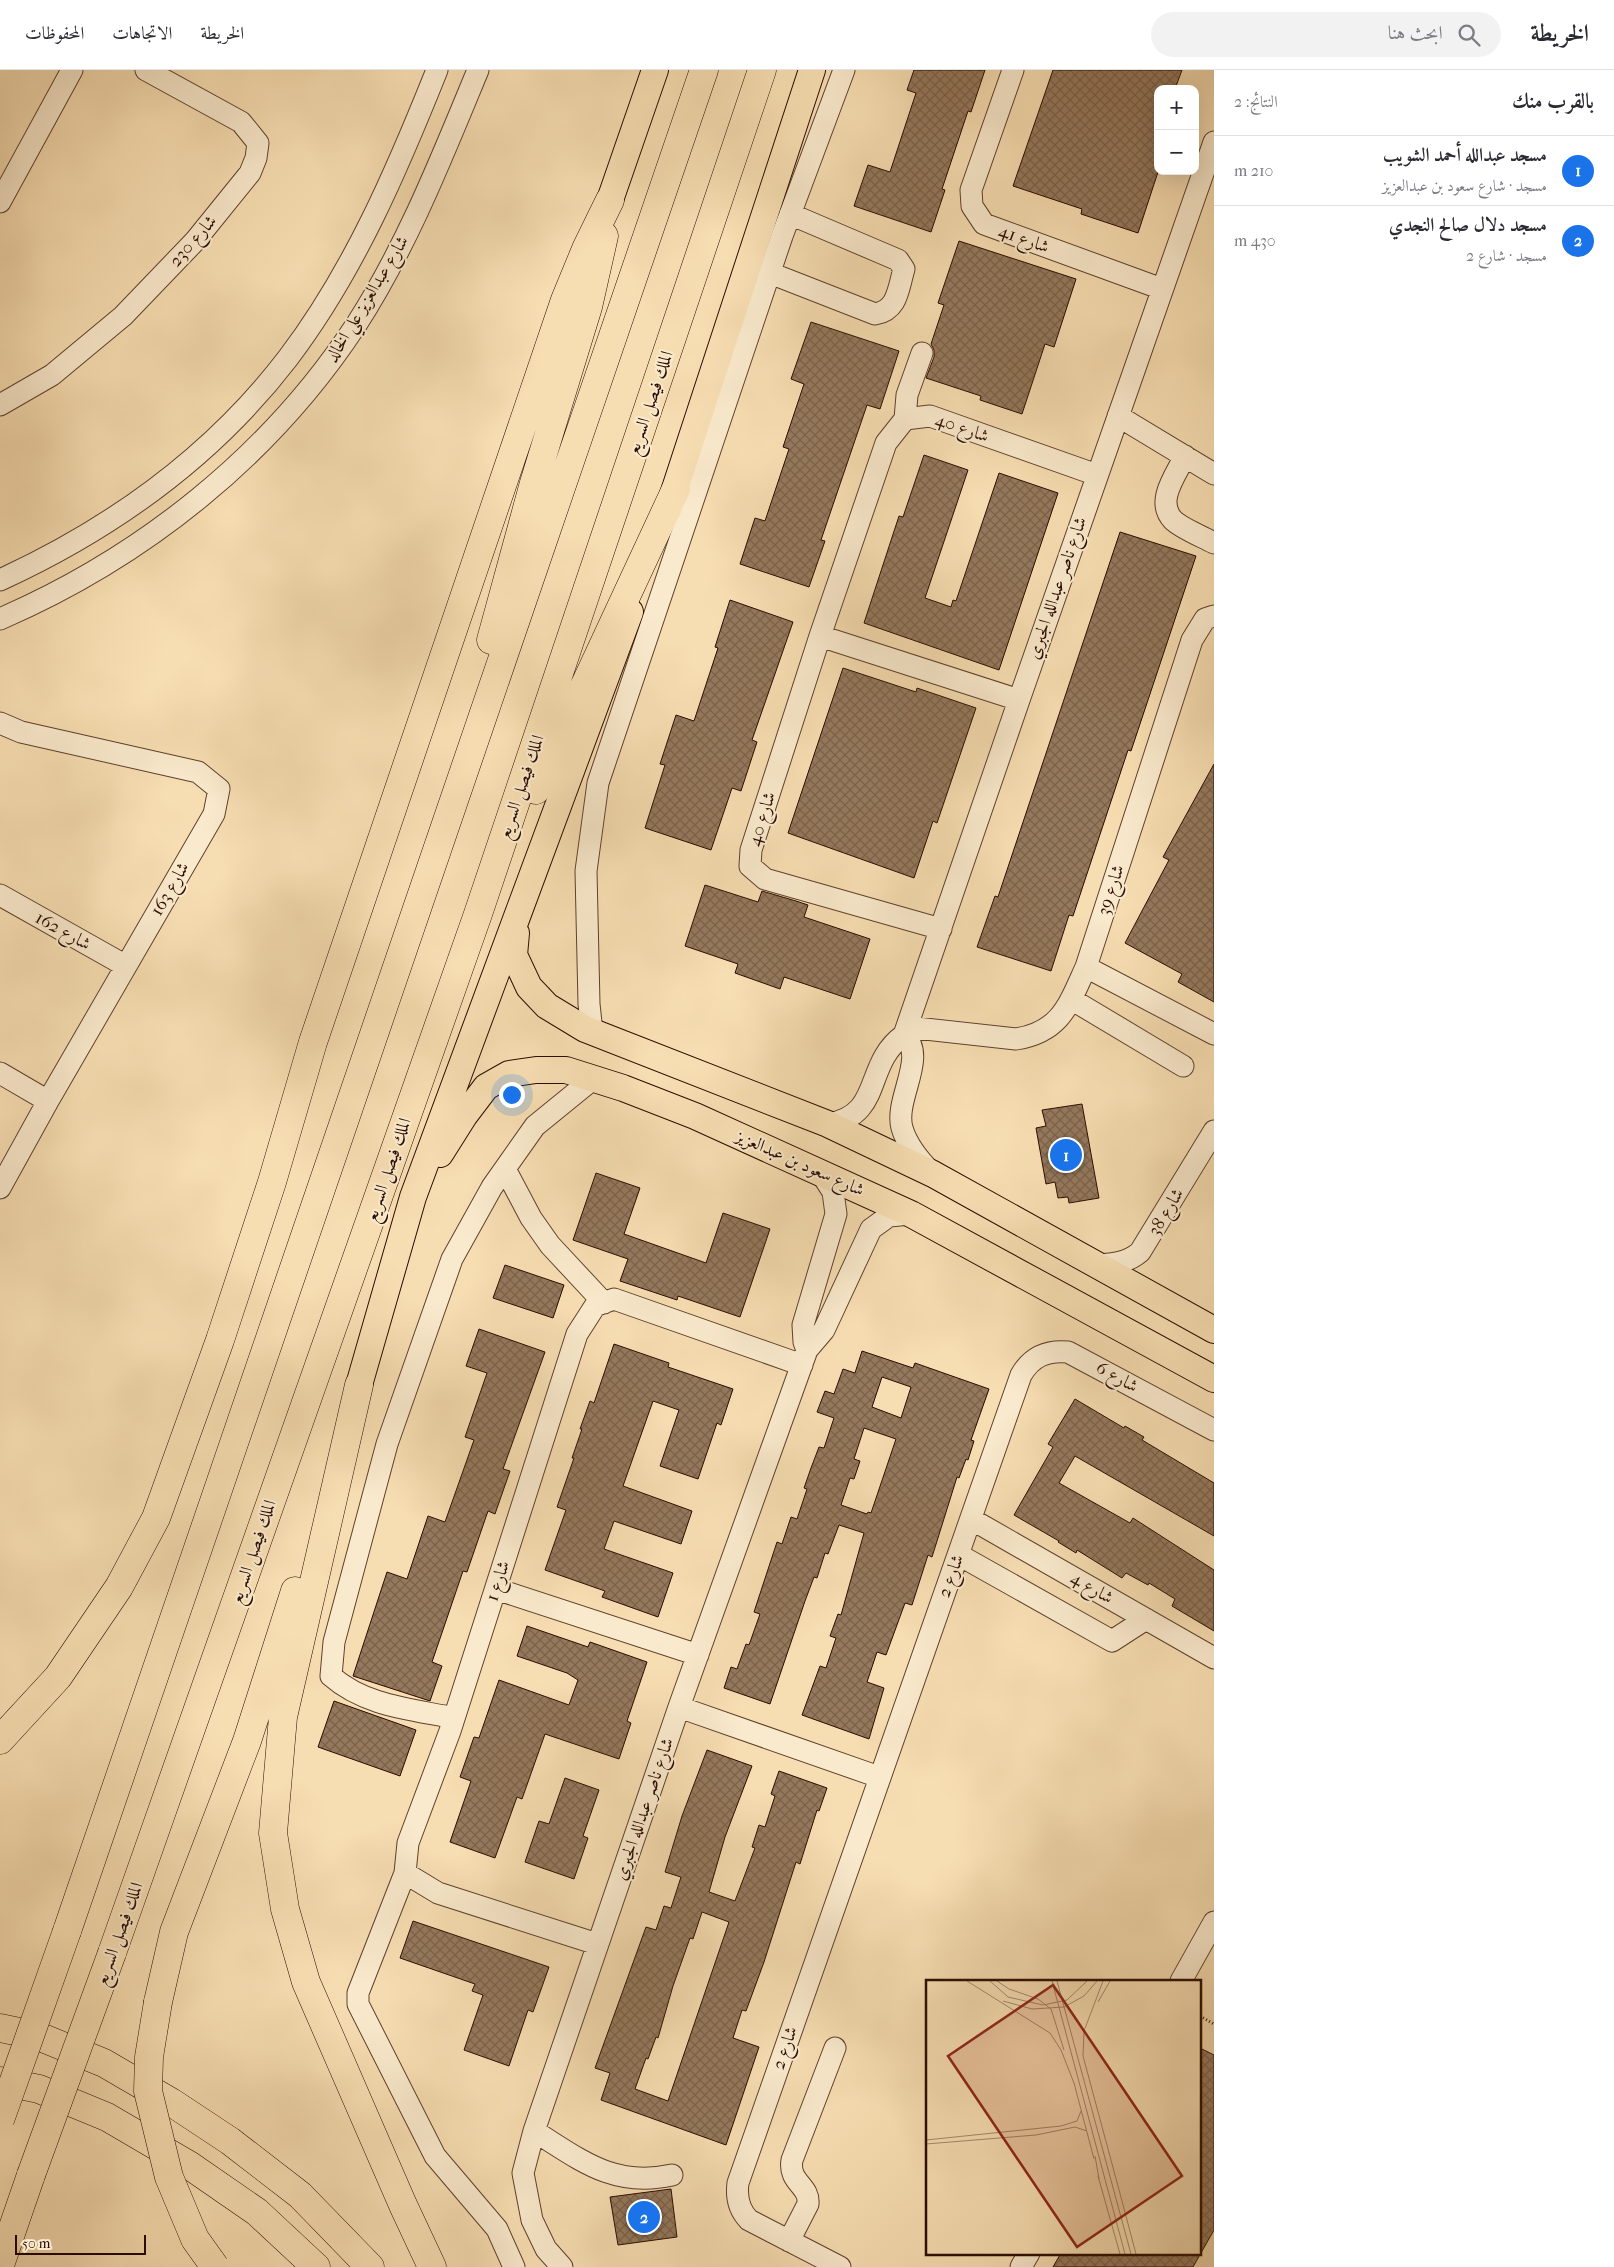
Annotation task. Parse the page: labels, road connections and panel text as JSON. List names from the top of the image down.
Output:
{
  "streets": {
    "highway": ["الملك فيصل السريع"],
    "main road": ["شارع سعود بن عبدالعزيز"],
    "street": [
      "شارع 41",
      "شارع 230",
      "شارع عبدالعزيز علي الخالد",
      "شارع 40",
      "شارع ناصر عبدالله الجبري",
      "شارع 163",
      "شارع 39",
      "شارع 162",
      "شارع 38",
      "شارع 6",
      "شارع 2",
      "شارع 1",
      "شارع 4"
    ]
  },
  "crossings": [
    ["شارع 41", "شارع ناصر عبدالله الجبري"],
    ["الملك فيصل السريع", "شارع سعود بن عبدالعزيز"],
    ["شارع 40", "شارع ناصر عبدالله الجبري"],
    ["شارع ناصر عبدالله الجبري", "شارع 39"],
    ["شارع ناصر عبدالله الجبري", "شارع سعود بن عبدالعزيز"],
    ["شارع 163", "شارع 162"],
    ["شارع 6", "شارع 2"],
    ["شارع 2", "شارع 4"]
  ],
  "scale_bar": "50 m",
  "page": {
    "header": "الخريطة",
    "search": "ابحث هنا",
    "nav": ["الخريطة", "الاتجاهات", "المحفوظات"],
    "heading": ["بالقرب منك", "النتائج: 2"],
    "map_buttons": ["+", "−"],
    "list": [
      {
        "mark": "1",
        "name": "مسجد عبدالله أحمد الشويب",
        "note": "مسجد · شارع سعود بن عبدالعزيز",
        "value": "210 m"
      },
      {
        "mark": "2",
        "name": "مسجد دلال صالح النجدي",
        "note": "مسجد · شارع 2",
        "value": "430 m"
      }
    ],
    "pins": ["1", "2"],
    "scale": "50 m"
  }
}
